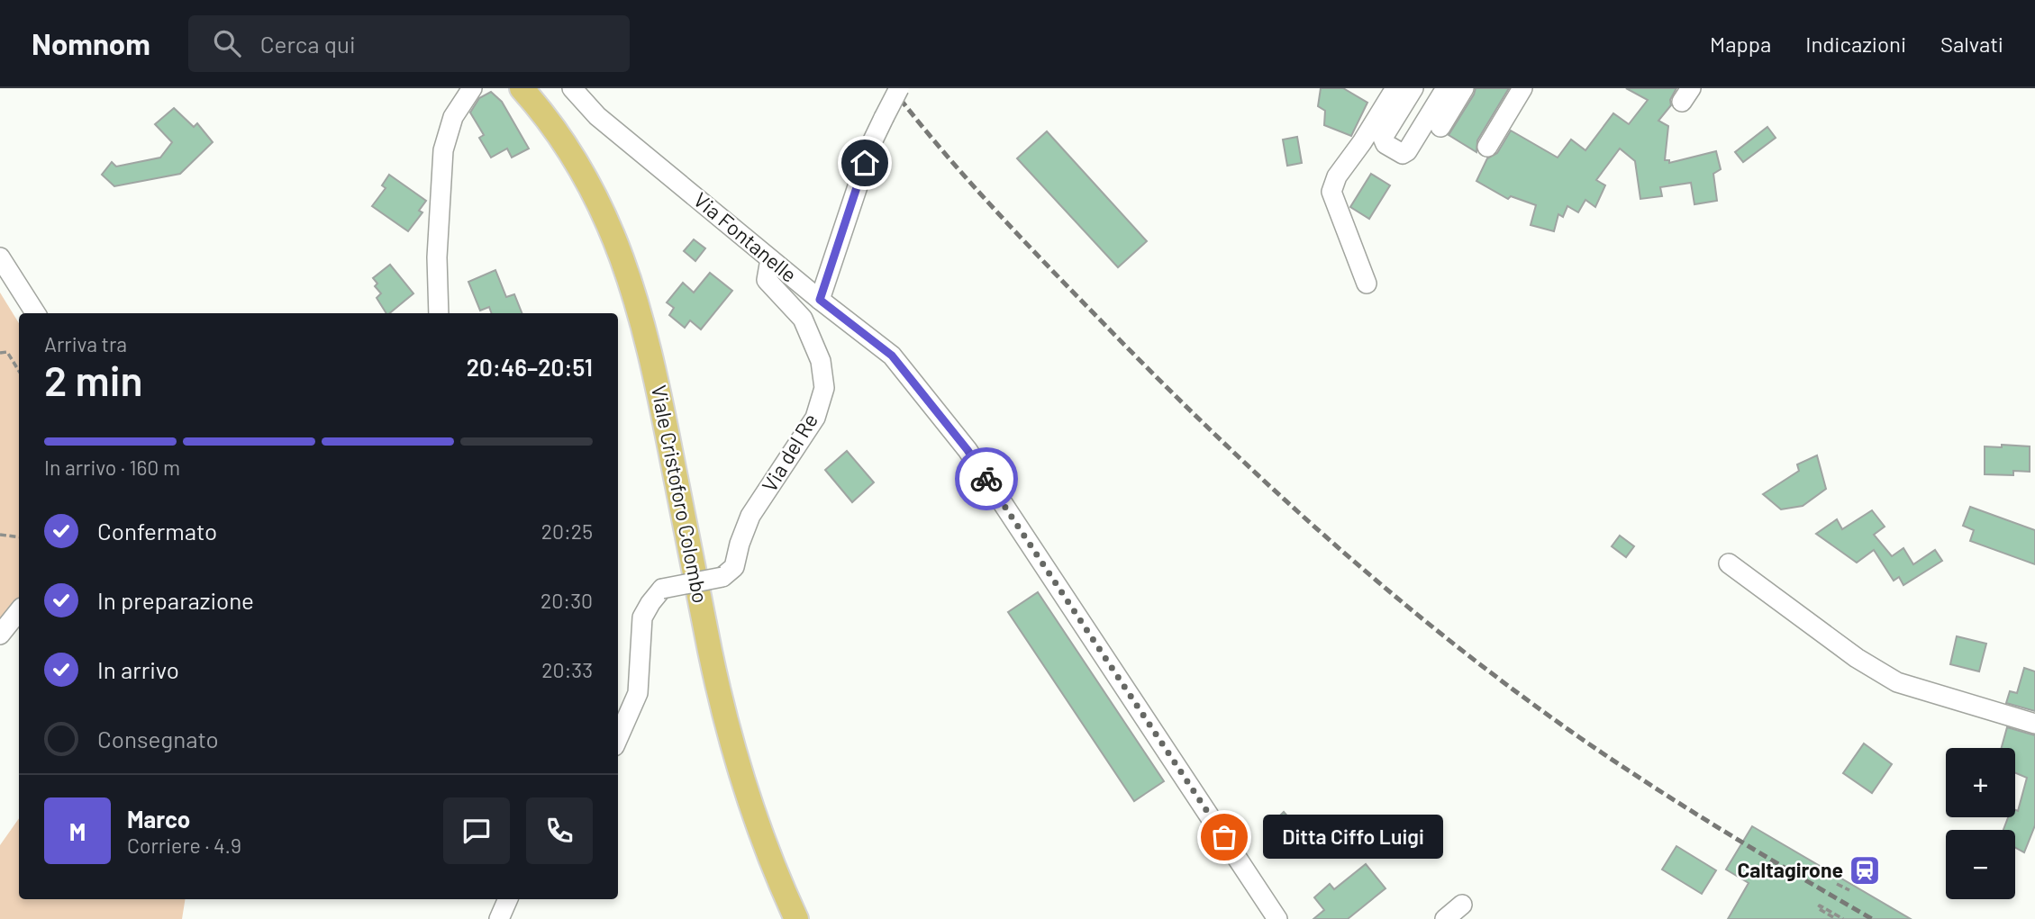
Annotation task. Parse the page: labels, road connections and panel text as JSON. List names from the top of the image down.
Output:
{
  "streets": {
    "main road": ["Viale Cristoforo Colombo"],
    "street": ["Via Fontanelle", "Via del Re"]
  },
  "crossings": [
    ["Via Fontanelle", "Via del Re"]
  ],
  "places": {
    "other": ["Ditta Ciffo Luigi"],
    "station": ["Caltagirone"]
  },
  "page": {
    "header": "Nomnom",
    "search": "Cerca qui",
    "nav": ["Mappa", "Indicazioni", "Salvati"],
    "heading": ["2 min", "Arriva tra", "20:46–20:51"],
    "panel": ["Marco", "Corriere · 4.9"],
    "bar": "In arrivo · 160 m",
    "list": [
      ["Confermato", "20:25"],
      ["In preparazione", "20:30"],
      ["In arrivo", "20:33"],
      "Consegnato"
    ],
    "map_buttons": ["+", "−"],
    "round": "M",
    "bubble": "Ditta Ciffo Luigi"
  }
}
